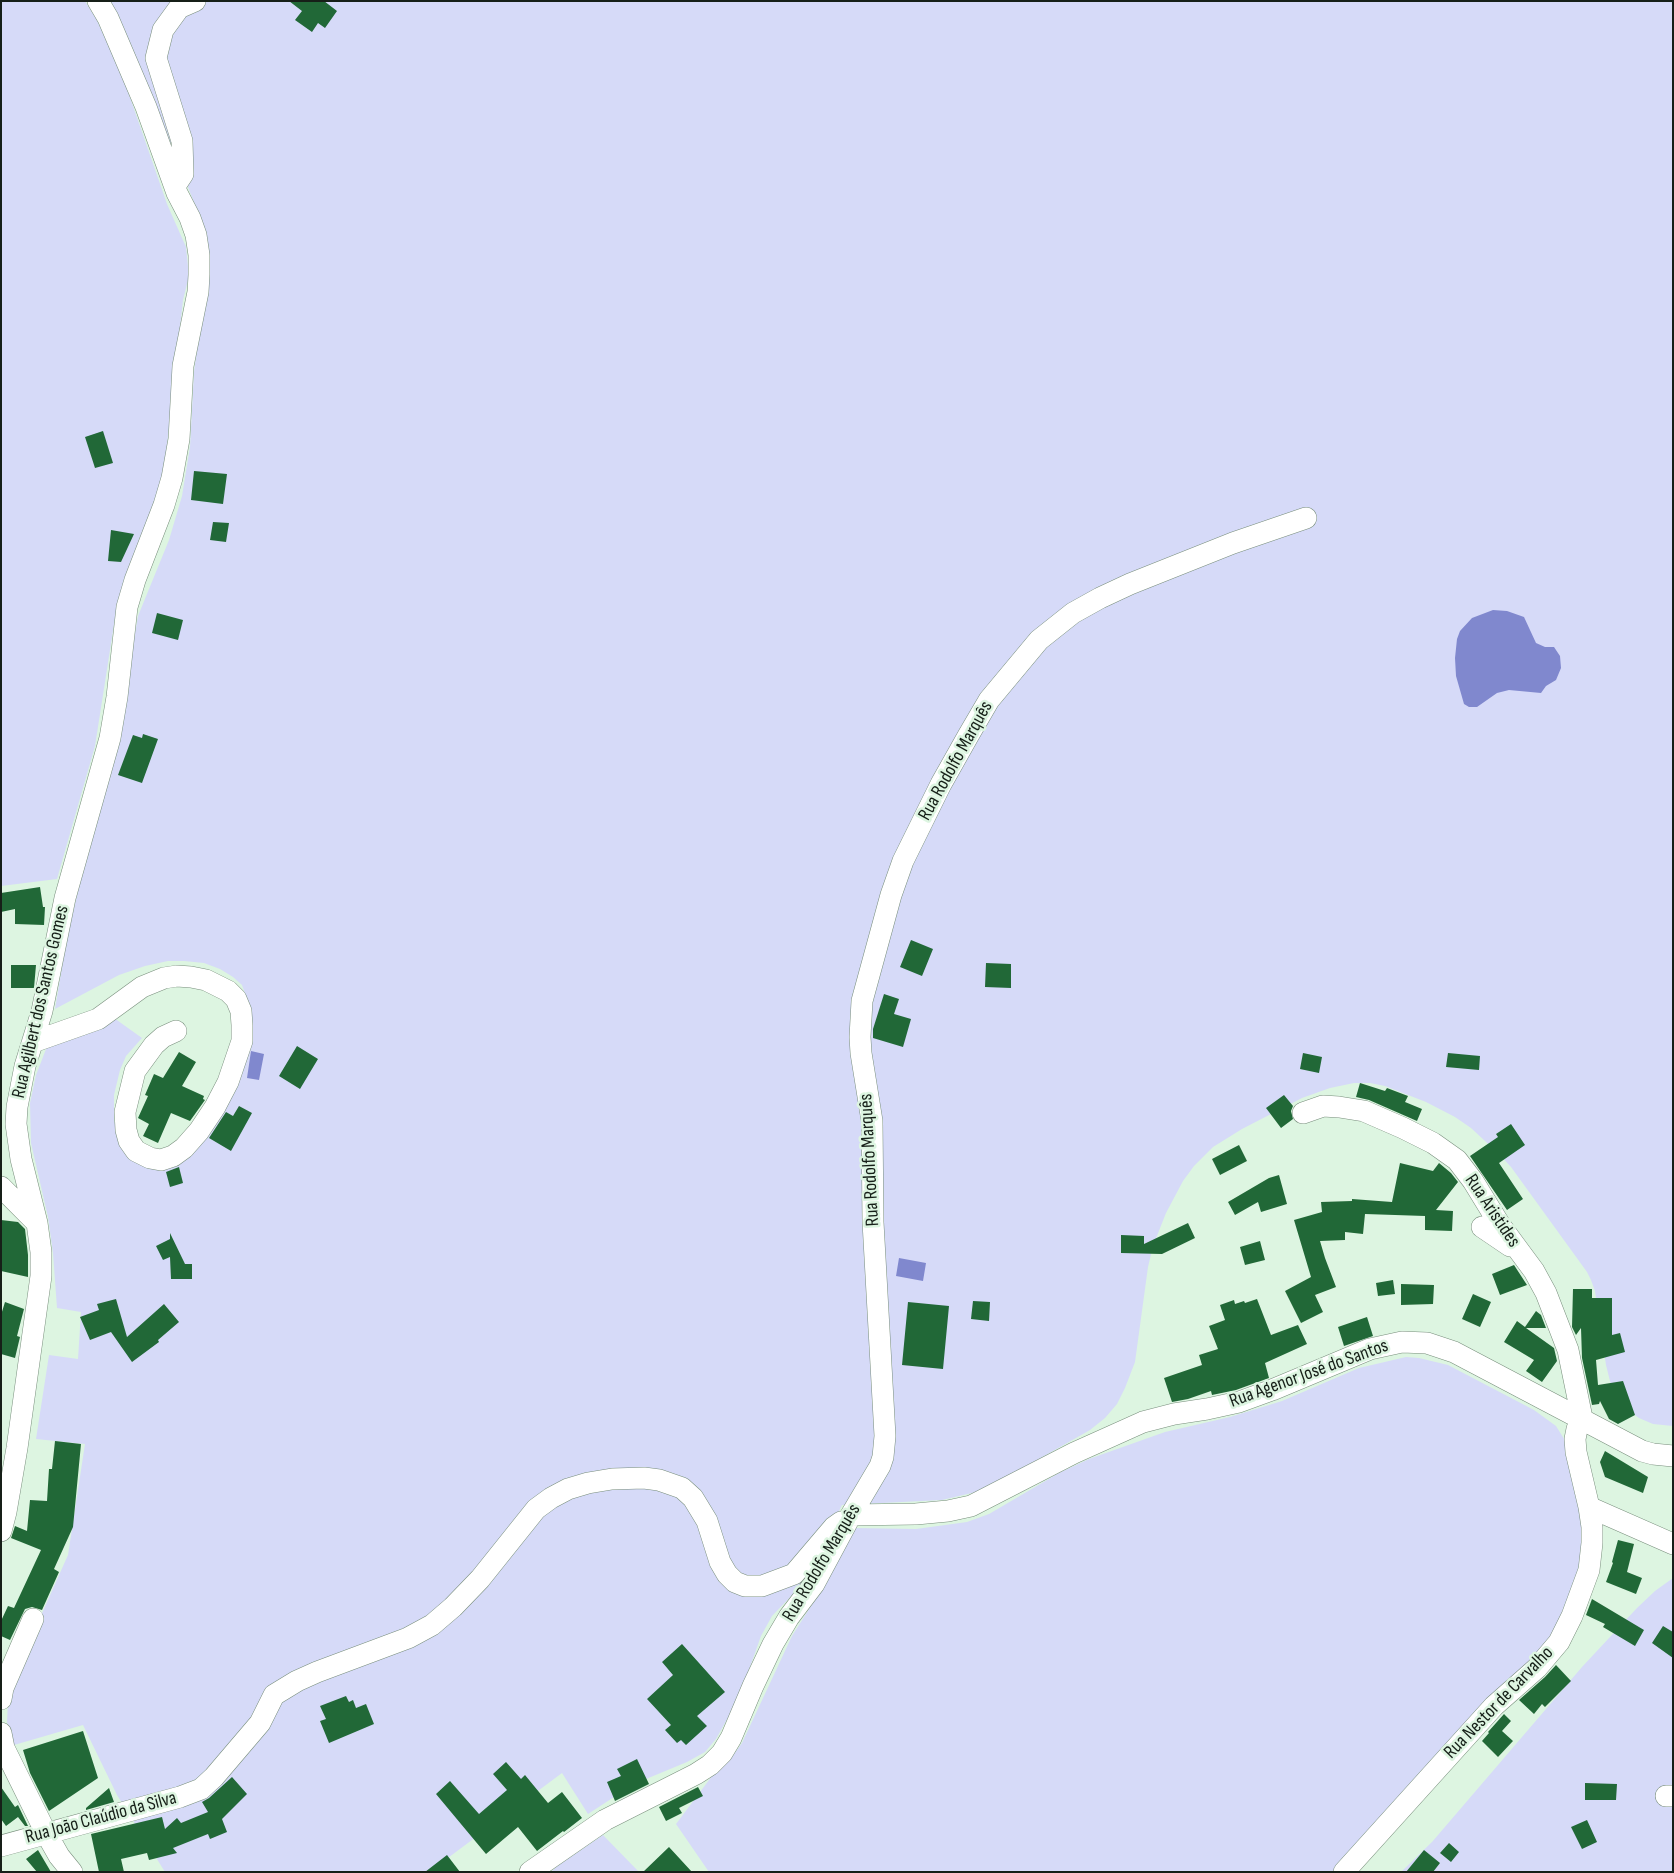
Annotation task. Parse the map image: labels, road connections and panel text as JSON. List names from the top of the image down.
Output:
{
  "streets": {
    "street": [
      "Rua Rodolfo Marquês",
      "Rua Agilbert dos Santos Gomes",
      "Rua Aristides",
      "Rua Agenor José do Santos",
      "Rua Nestor de Carvalho",
      "Rua João Claúdio da Silva"
    ]
  },
  "crossings": [
    ["Rua Rodolfo Marquês", "Rua Agenor José do Santos"],
    ["Rua Rodolfo Marquês", "Rua João Claúdio da Silva"],
    ["Rua Aristides", "Rua Agenor José do Santos"],
    ["Rua Aristides", "Rua Nestor de Carvalho"],
    ["Rua Agenor José do Santos", "Rua Nestor de Carvalho"],
    ["Rua Agenor José do Santos", "Rua João Claúdio da Silva"]
  ]
}
